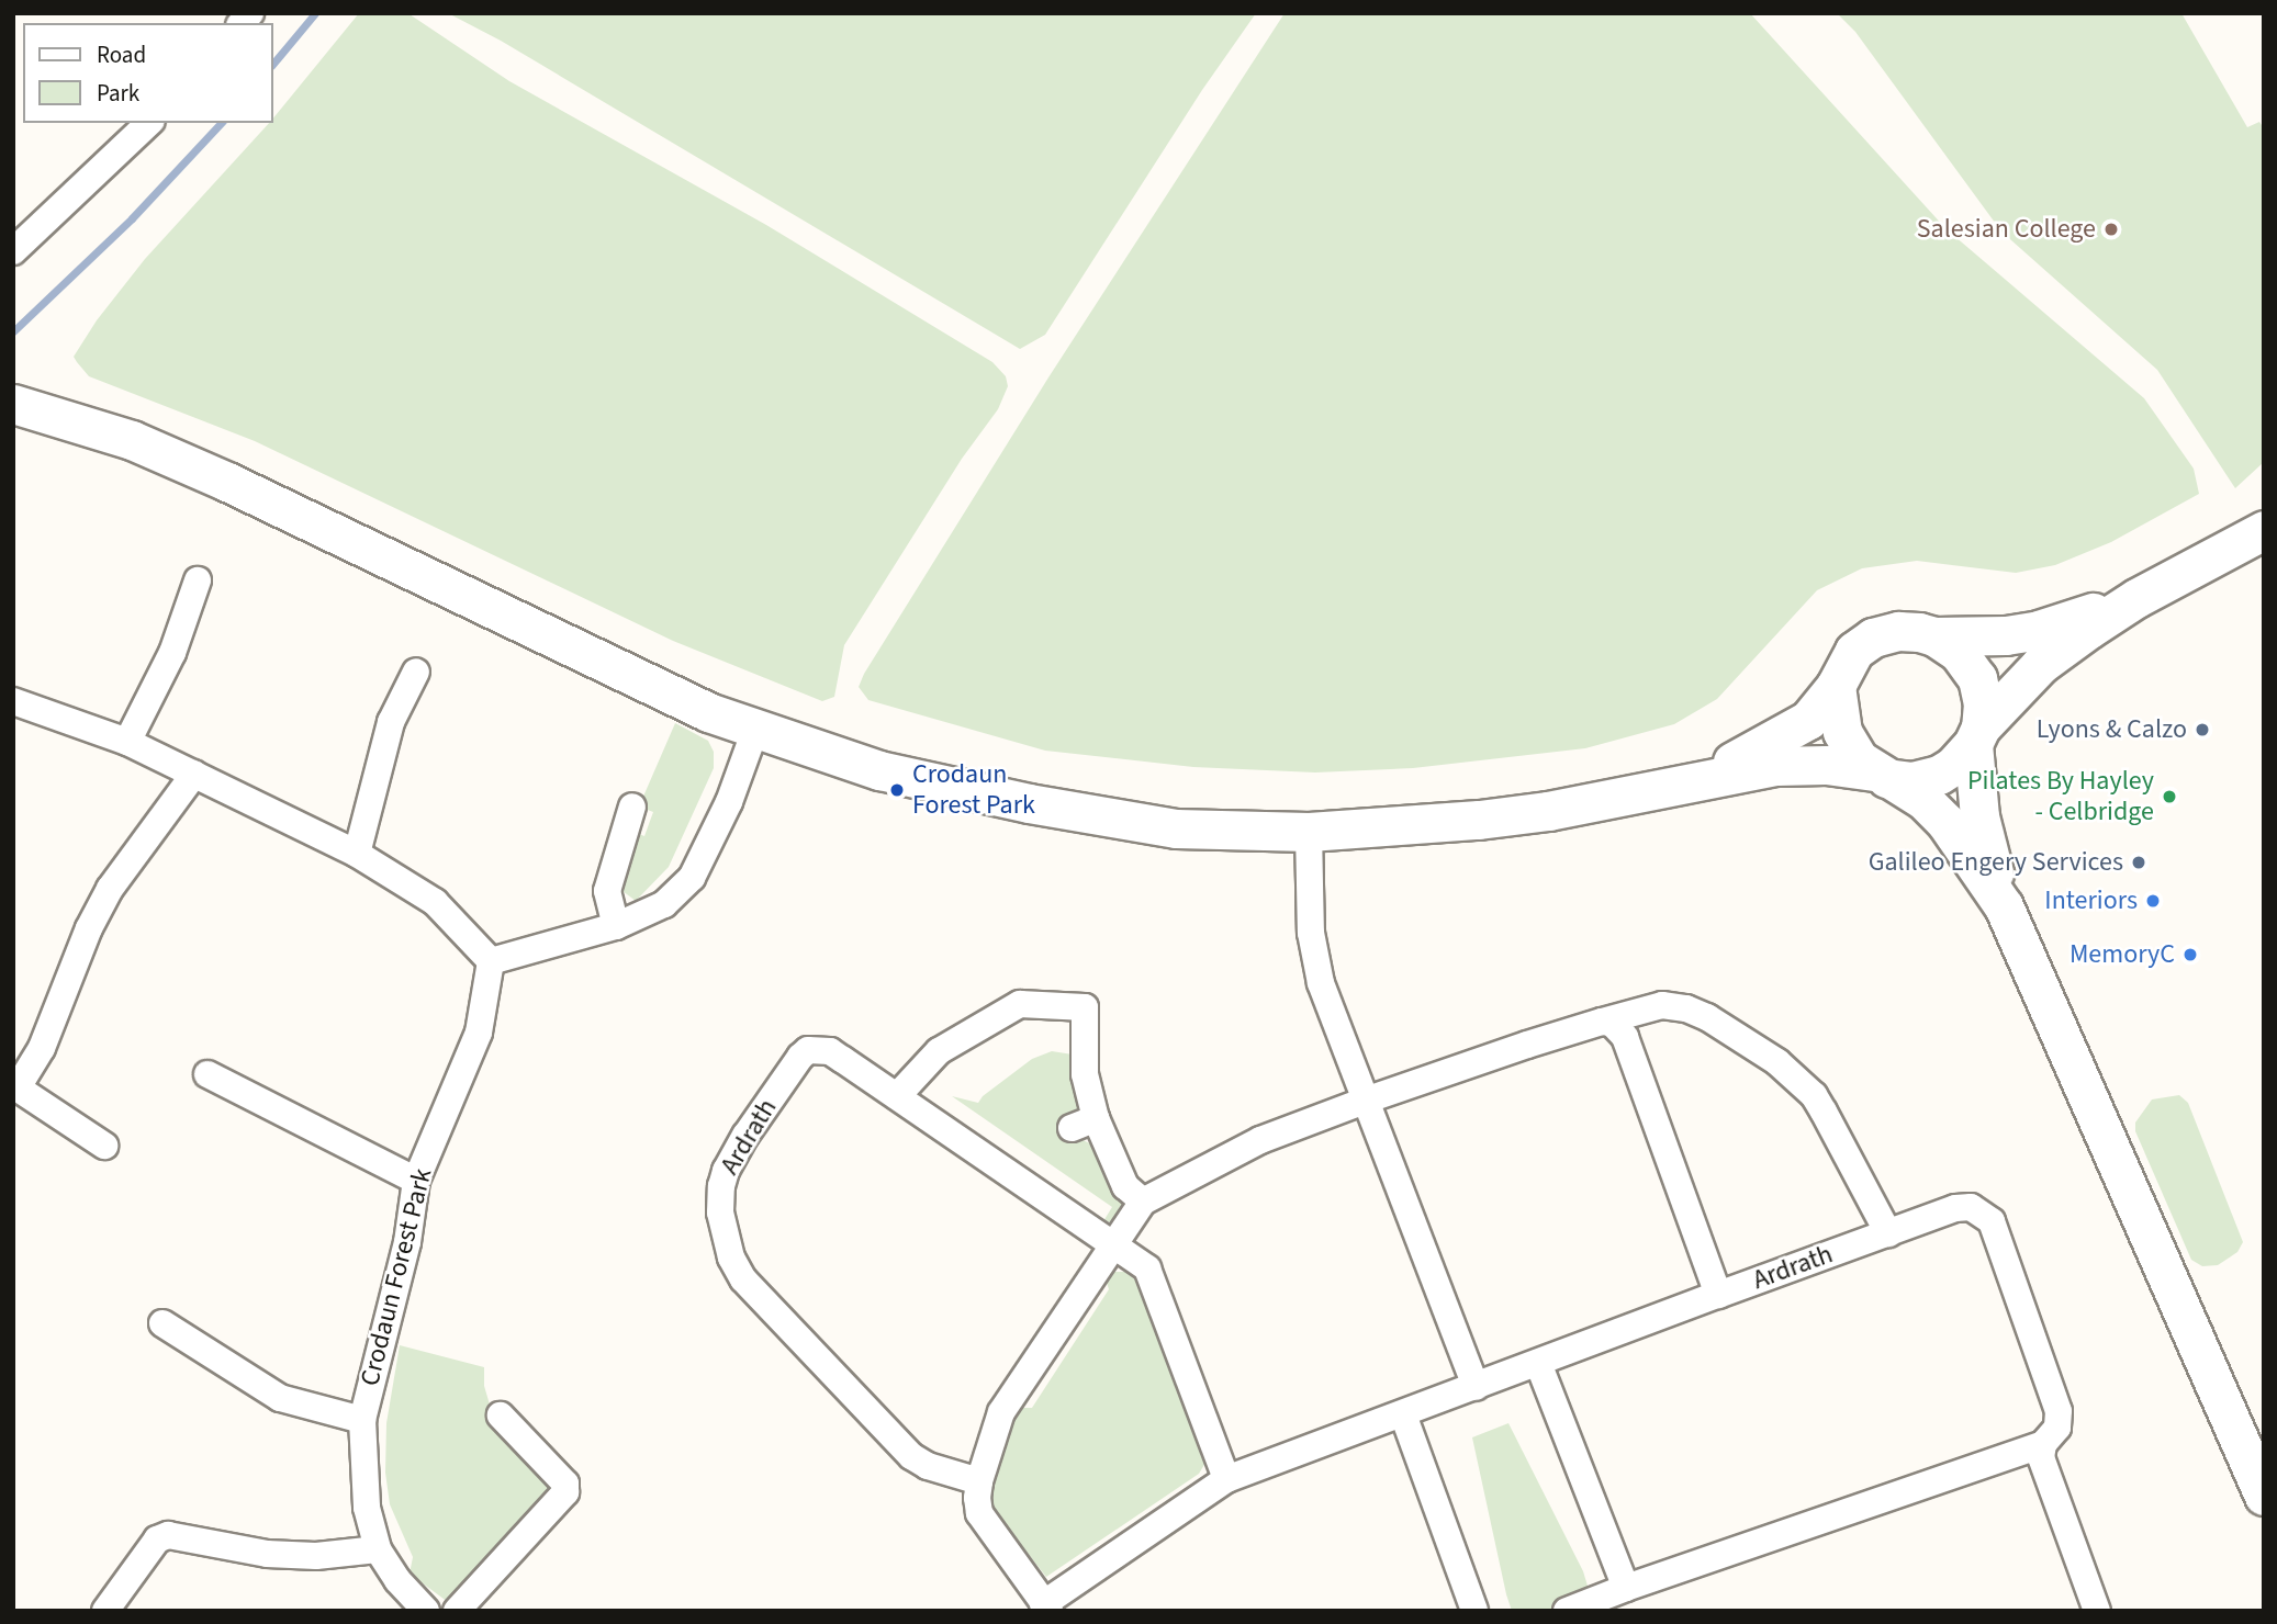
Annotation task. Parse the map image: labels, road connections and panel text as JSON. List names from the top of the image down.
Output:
{
  "streets": {
    "street": ["Ardrath", "Crodaun Forest Park"]
  },
  "places": [
    "Salesian College",
    "Lyons & Calzo",
    "Crodaun Forest Park",
    "Pilates By Hayley - Celbridge",
    "Galileo Engery Services",
    "Interiors",
    "MemoryC"
  ],
  "legend": ["Road", "Park"]
}
